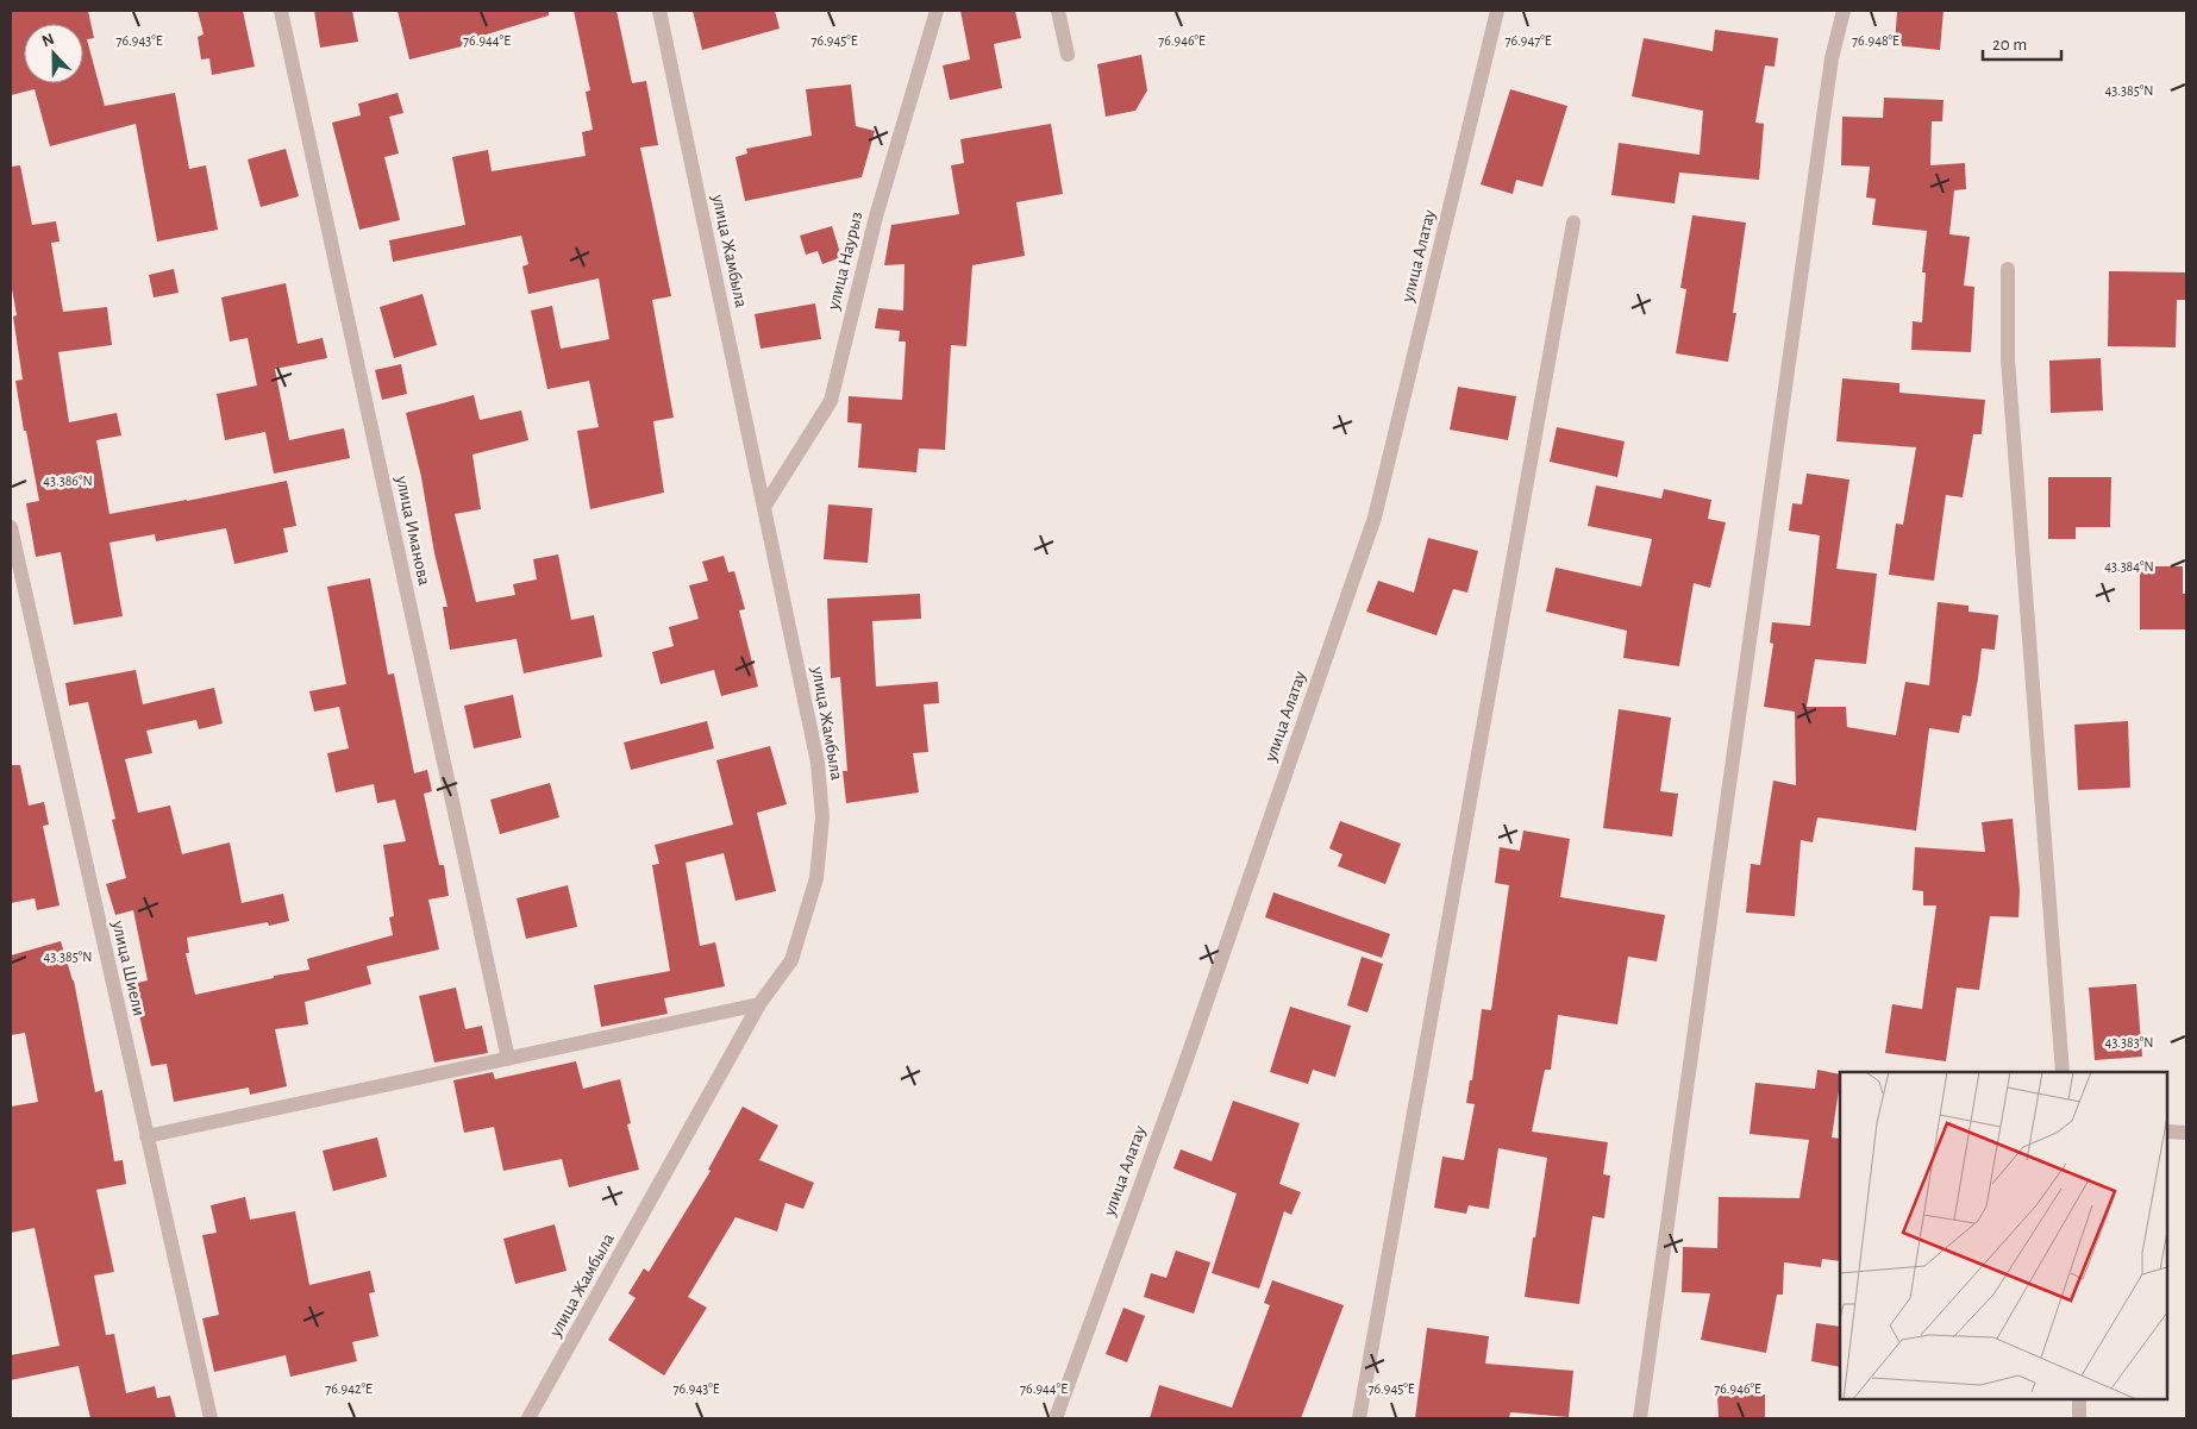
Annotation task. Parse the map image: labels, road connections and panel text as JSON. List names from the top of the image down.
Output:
{
  "streets": {
    "street": [
      "улица Жамбыла",
      "улица Алатау",
      "улица Наурыз",
      "улица Иманова",
      "улица Шиели"
    ]
  },
  "crossings": [
    ["улица Жамбыла", "улица Наурыз"]
  ],
  "scale_bar": "20 m",
  "north": "top",
  "coordinates": [
    "76.943°E",
    "76.944°E",
    "76.945°E",
    "76.946°E",
    "76.947°E",
    "76.948°E",
    "43.385°N",
    "43.386°N",
    "43.384°N",
    "43.383°N",
    "76.942°E"
  ]
}
